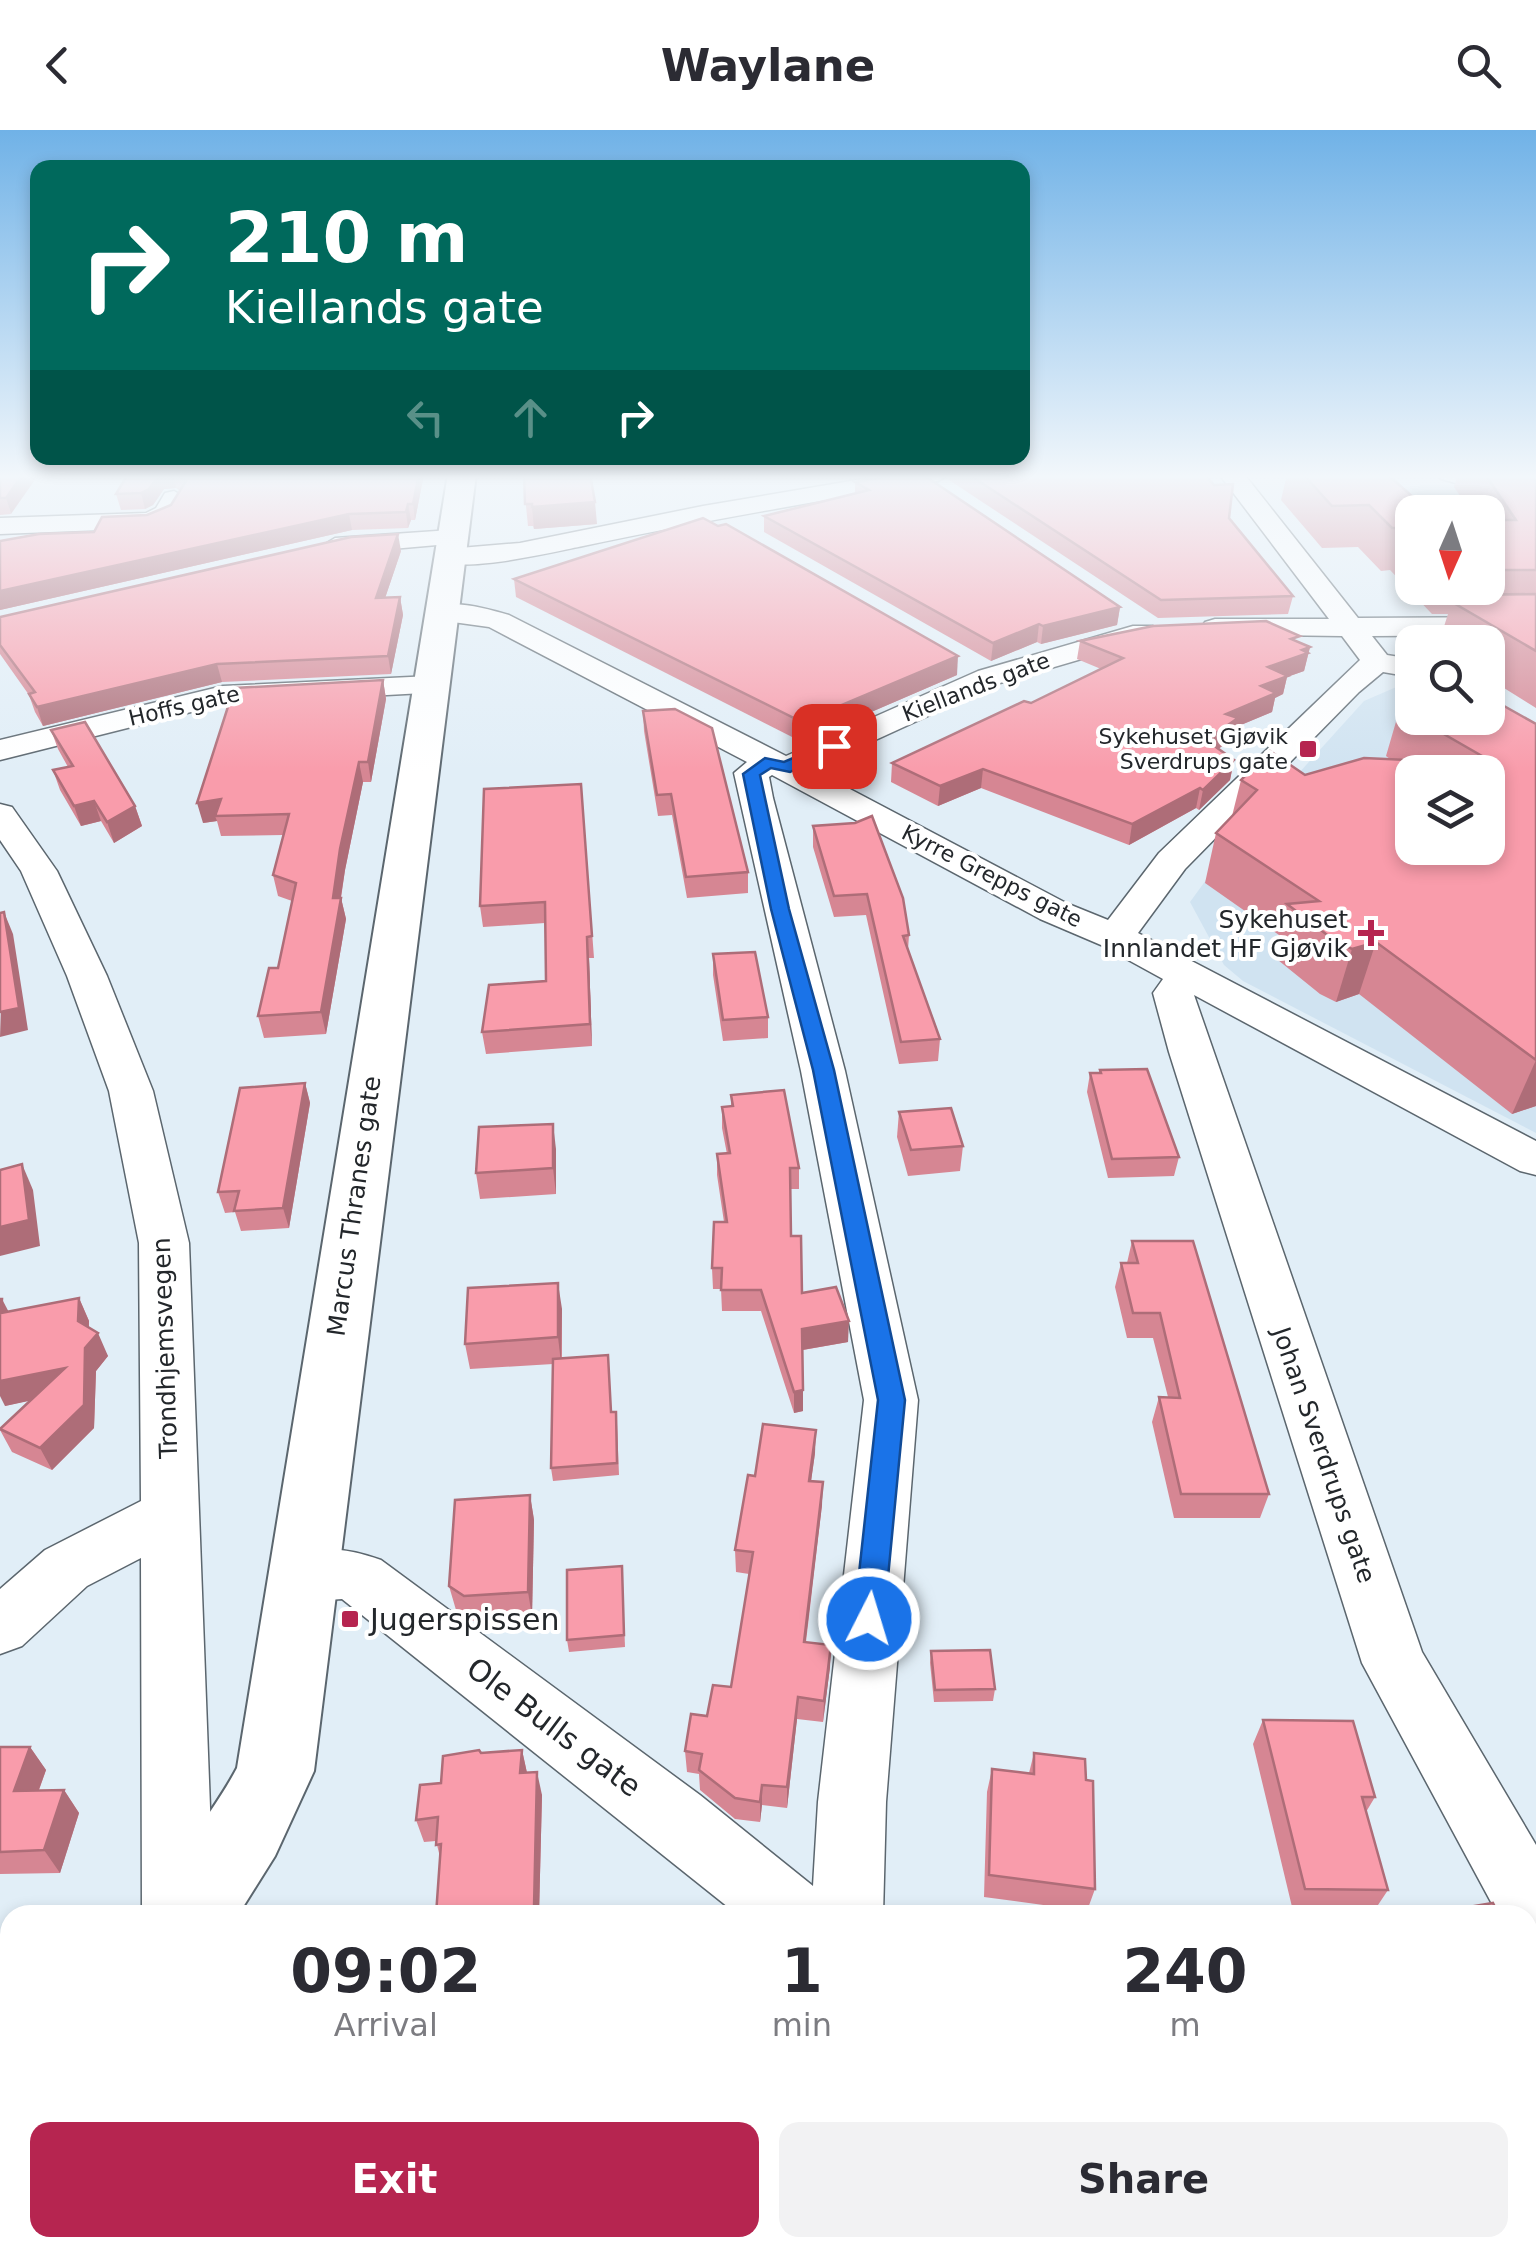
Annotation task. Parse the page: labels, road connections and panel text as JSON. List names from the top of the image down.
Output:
{
  "streets": {
    "main road": ["Marcus Thranes gate"],
    "street": [
      "Kiellands gate",
      "Hoffs gate",
      "Kyrre Grepps gate",
      "Trondhjemsvegen",
      "Johan Sverdrups gate",
      "Ole Bulls gate"
    ]
  },
  "crossings": [
    ["Kiellands gate", "Kyrre Grepps gate"],
    ["Hoffs gate", "Marcus Thranes gate"],
    ["Kyrre Grepps gate", "Marcus Thranes gate"],
    ["Kyrre Grepps gate", "Johan Sverdrups gate"],
    ["Marcus Thranes gate", "Ole Bulls gate"]
  ],
  "places": {
    "transit": ["Sykehuset Gjøvik Sverdrups gate", "Jugerspissen"],
    "health": ["Sykehuset Innlandet HF Gjøvik"]
  },
  "north": "bottom",
  "page": {
    "header": "Waylane",
    "turn": ["210 m", "Kiellands gate"],
    "eta": [
      "09:02",
      "Arrival",
      "1",
      "min",
      "240",
      "m"
    ],
    "buttons": ["Exit", "Share"]
  }
}
